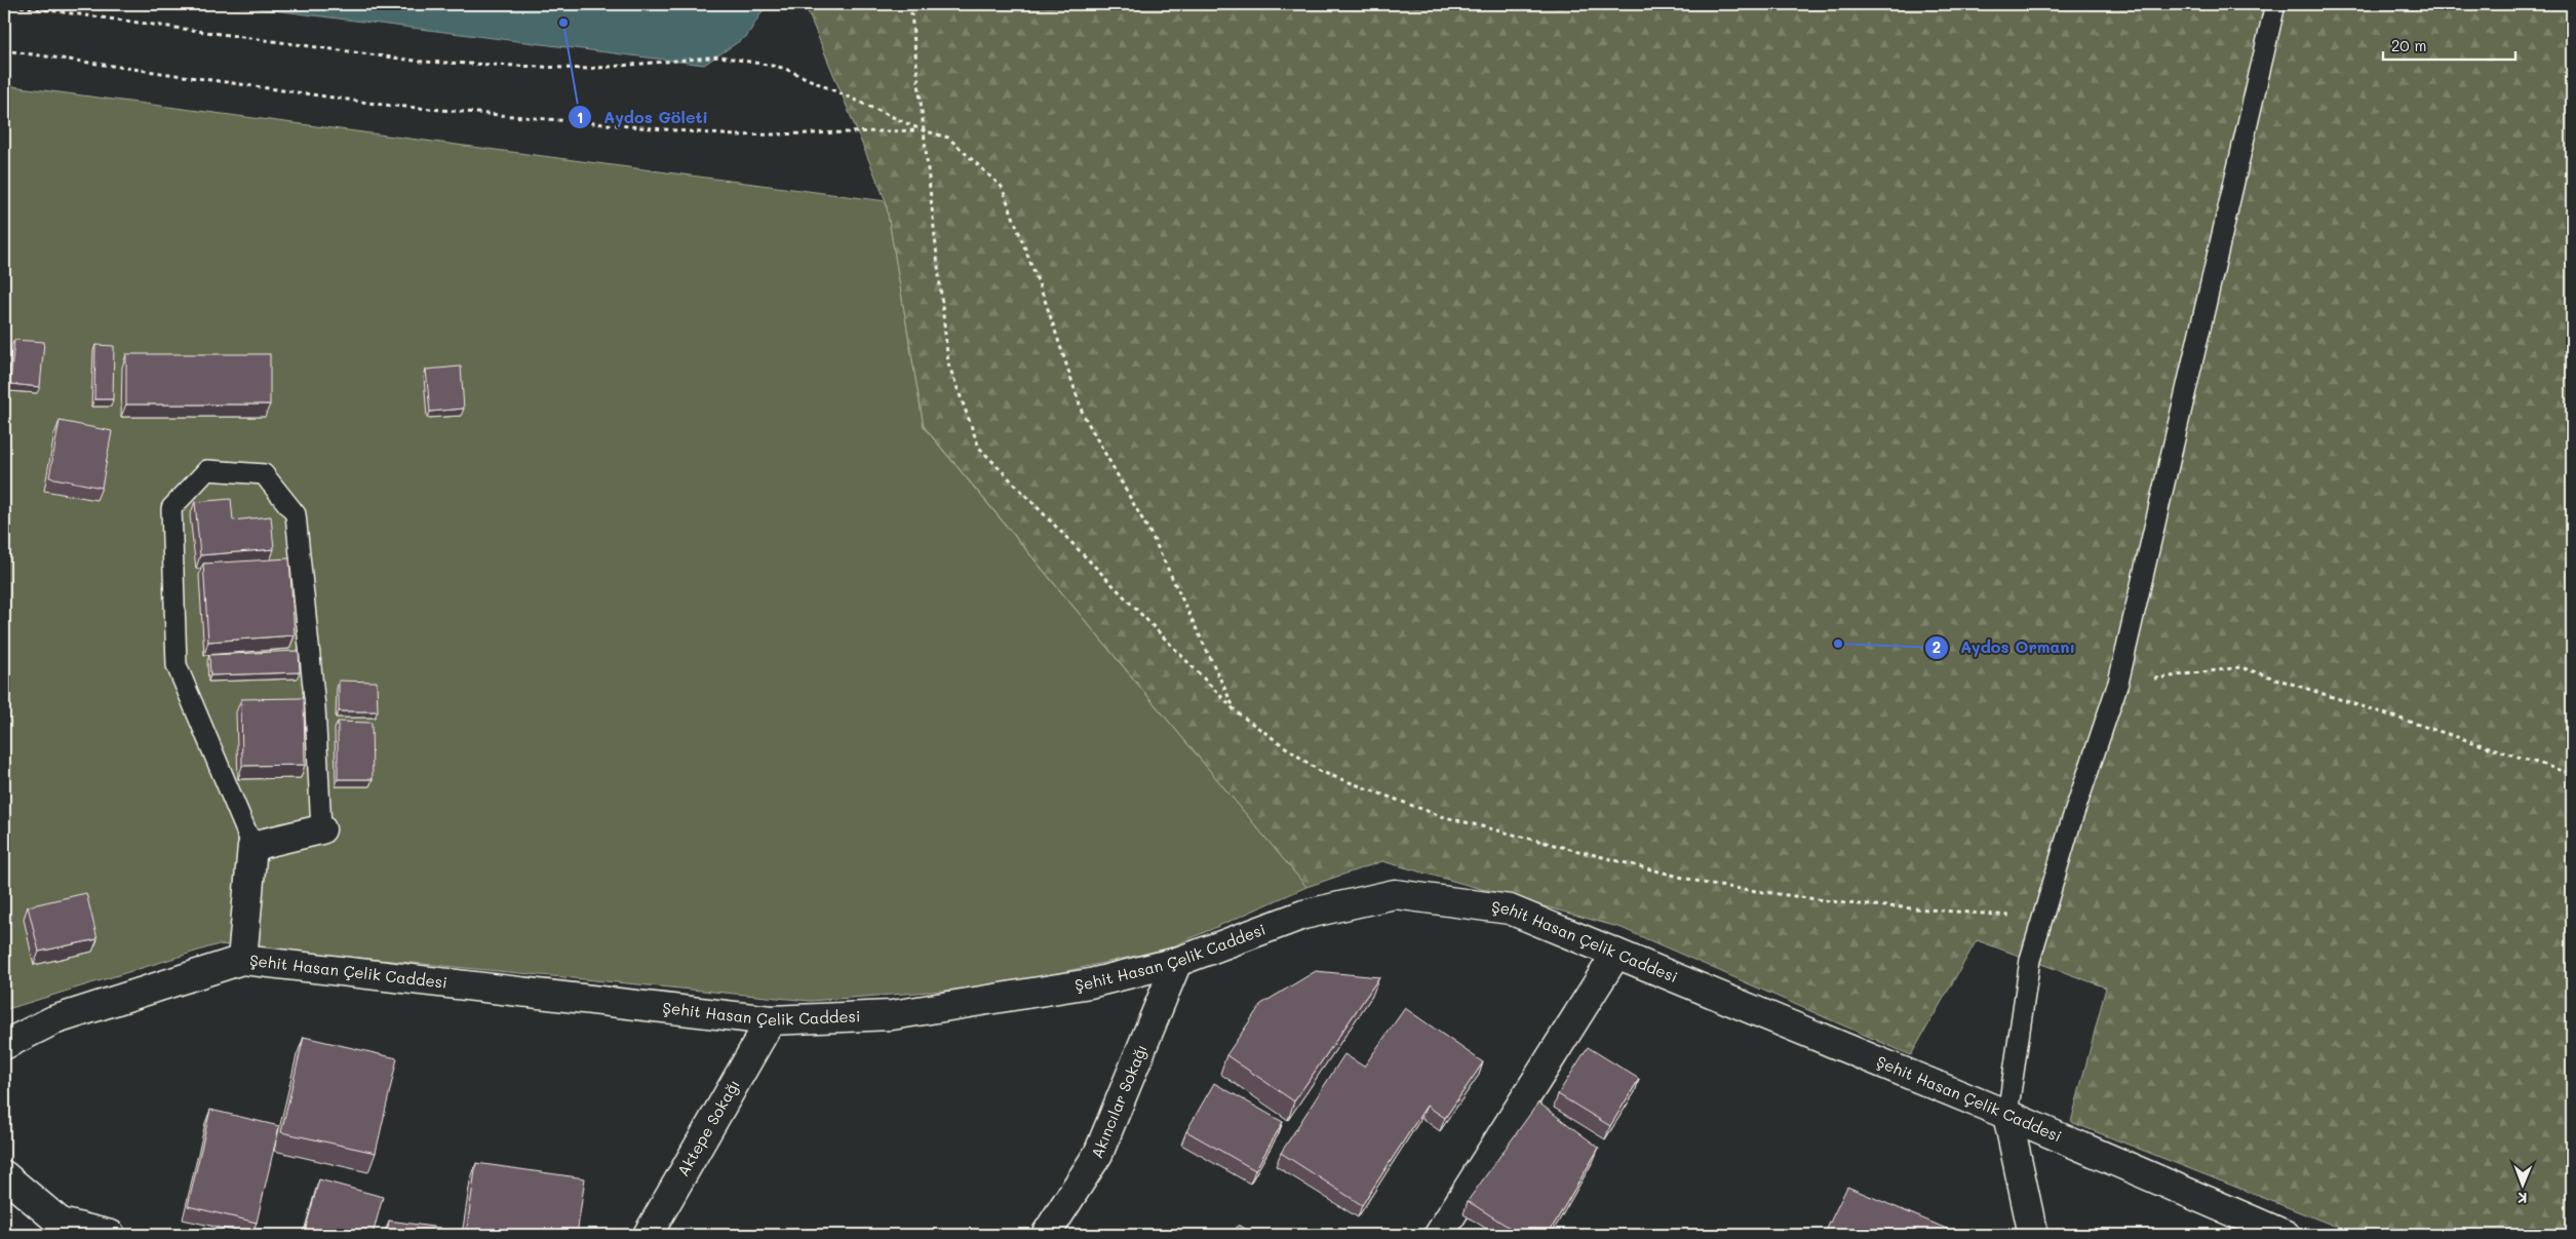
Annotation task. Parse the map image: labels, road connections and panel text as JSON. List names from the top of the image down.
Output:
{
  "streets": {
    "street": ["Şehit Hasan Çelik Caddesi", "Akıncılar Sokağı", "Aktepe Sokağı"]
  },
  "crossings": [
    ["Şehit Hasan Çelik Caddesi", "Akıncılar Sokağı"],
    ["Şehit Hasan Çelik Caddesi", "Aktepe Sokağı"]
  ],
  "places": ["Aydos Göleti", "Aydos Ormanı"],
  "scale_bar": "20 m",
  "north": "bottom"
}
